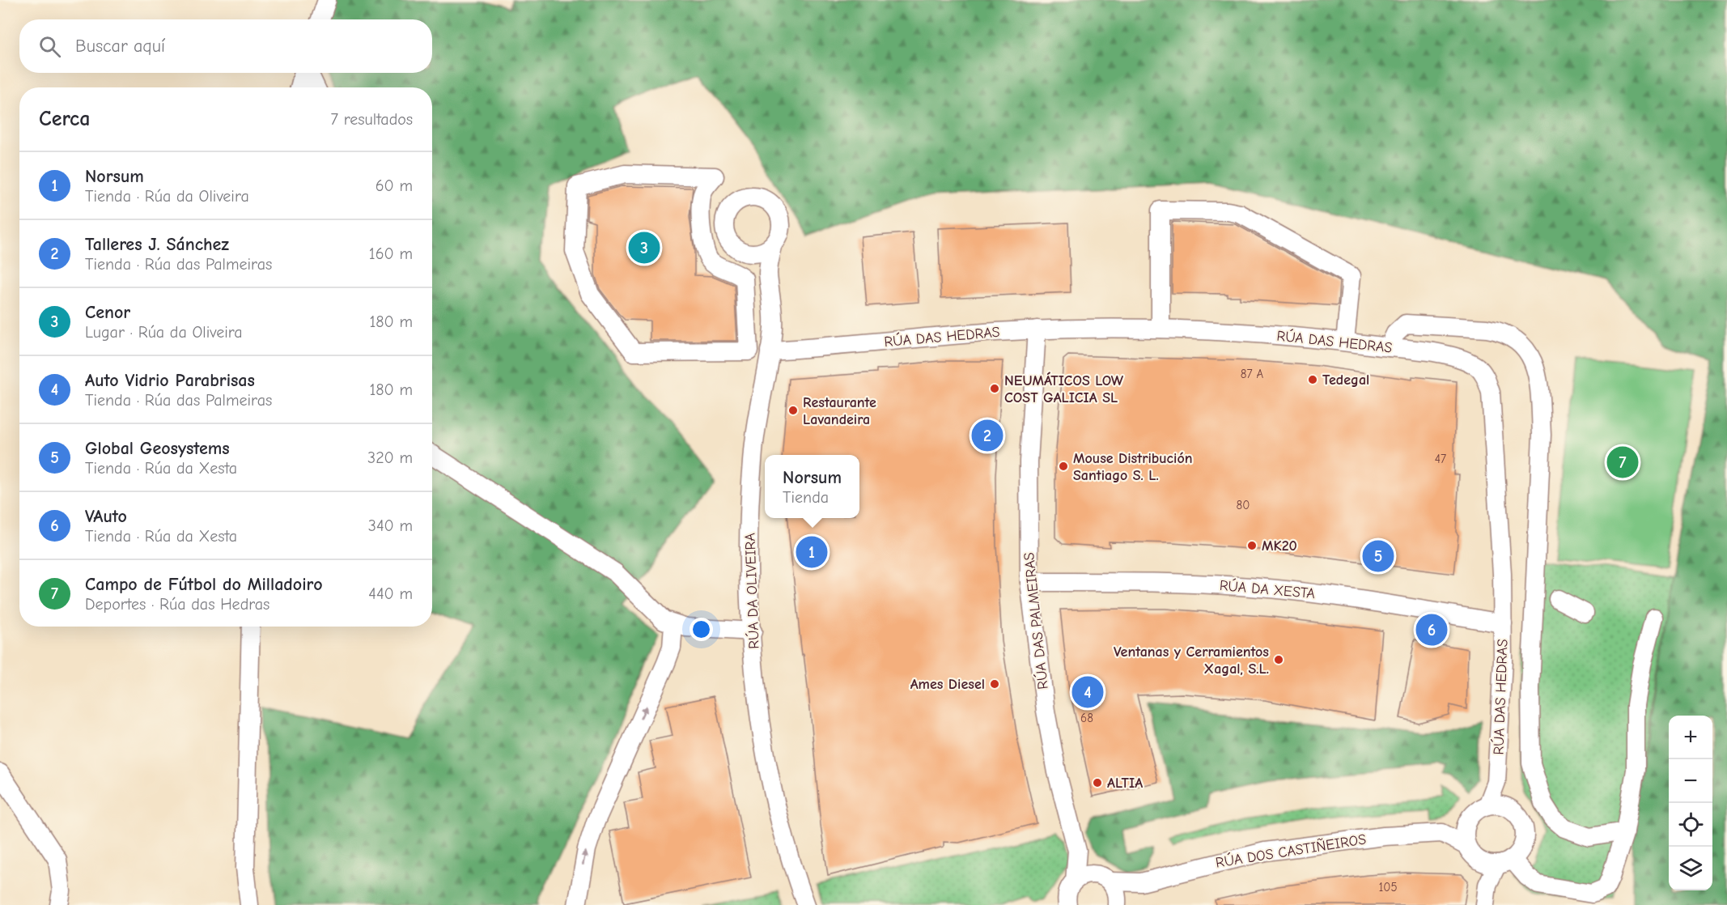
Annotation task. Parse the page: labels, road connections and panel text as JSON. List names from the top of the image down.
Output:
{
  "streets": {
    "street": [
      "RÚA DAS HEDRAS",
      "RÚA DA XESTA",
      "RÚA DA OLIVEIRA",
      "RÚA DAS PALMEIRAS",
      "RÚA DOS CASTIÑEIROS"
    ]
  },
  "crossings": [
    ["RÚA DAS HEDRAS", "RÚA DA XESTA"],
    ["RÚA DAS HEDRAS", "RÚA DA OLIVEIRA"],
    ["RÚA DAS HEDRAS", "RÚA DAS PALMEIRAS"],
    ["RÚA DAS HEDRAS", "RÚA DOS CASTIÑEIROS"],
    ["RÚA DA XESTA", "RÚA DAS PALMEIRAS"],
    ["RÚA DAS PALMEIRAS", "RÚA DOS CASTIÑEIROS"]
  ],
  "places": [
    "Tedegal",
    "NEUMÁTICOS LOW COST GALICIA SL",
    "Restaurante Lavandeira",
    "Mouse Distribución Santiago S. L.",
    "MK20",
    "Ventanas y Cerramientos Xagal, S.L.",
    "Ames Diesel",
    "ALTIA"
  ],
  "house_numbers": [
    "87 A",
    "47",
    "80",
    "68",
    "105"
  ],
  "page": {
    "search": "Buscar aquí",
    "heading": ["Cerca", "7 resultados"],
    "list": [
      {
        "mark": "1",
        "name": "Norsum",
        "note": "Tienda · Rúa da Oliveira",
        "value": "60 m"
      },
      {
        "mark": "2",
        "name": "Talleres J. Sánchez",
        "note": "Tienda · Rúa das Palmeiras",
        "value": "160 m"
      },
      {
        "mark": "3",
        "name": "Cenor",
        "note": "Lugar · Rúa da Oliveira",
        "value": "180 m"
      },
      {
        "mark": "4",
        "name": "Auto Vidrio Parabrisas",
        "note": "Tienda · Rúa das Palmeiras",
        "value": "180 m"
      },
      {
        "mark": "5",
        "name": "Global Geosystems",
        "note": "Tienda · Rúa da Xesta",
        "value": "320 m"
      },
      {
        "mark": "6",
        "name": "VAuto",
        "note": "Tienda · Rúa da Xesta",
        "value": "340 m"
      },
      {
        "mark": "7",
        "name": "Campo de Fútbol do Milladoiro",
        "note": "Deportes · Rúa das Hedras",
        "value": "440 m"
      }
    ],
    "pins": [
      "3",
      "2",
      "7",
      "1",
      "5",
      "6",
      "4"
    ],
    "popup": ["Norsum", "Tienda"],
    "map_buttons": ["+", "−"]
  }
}
